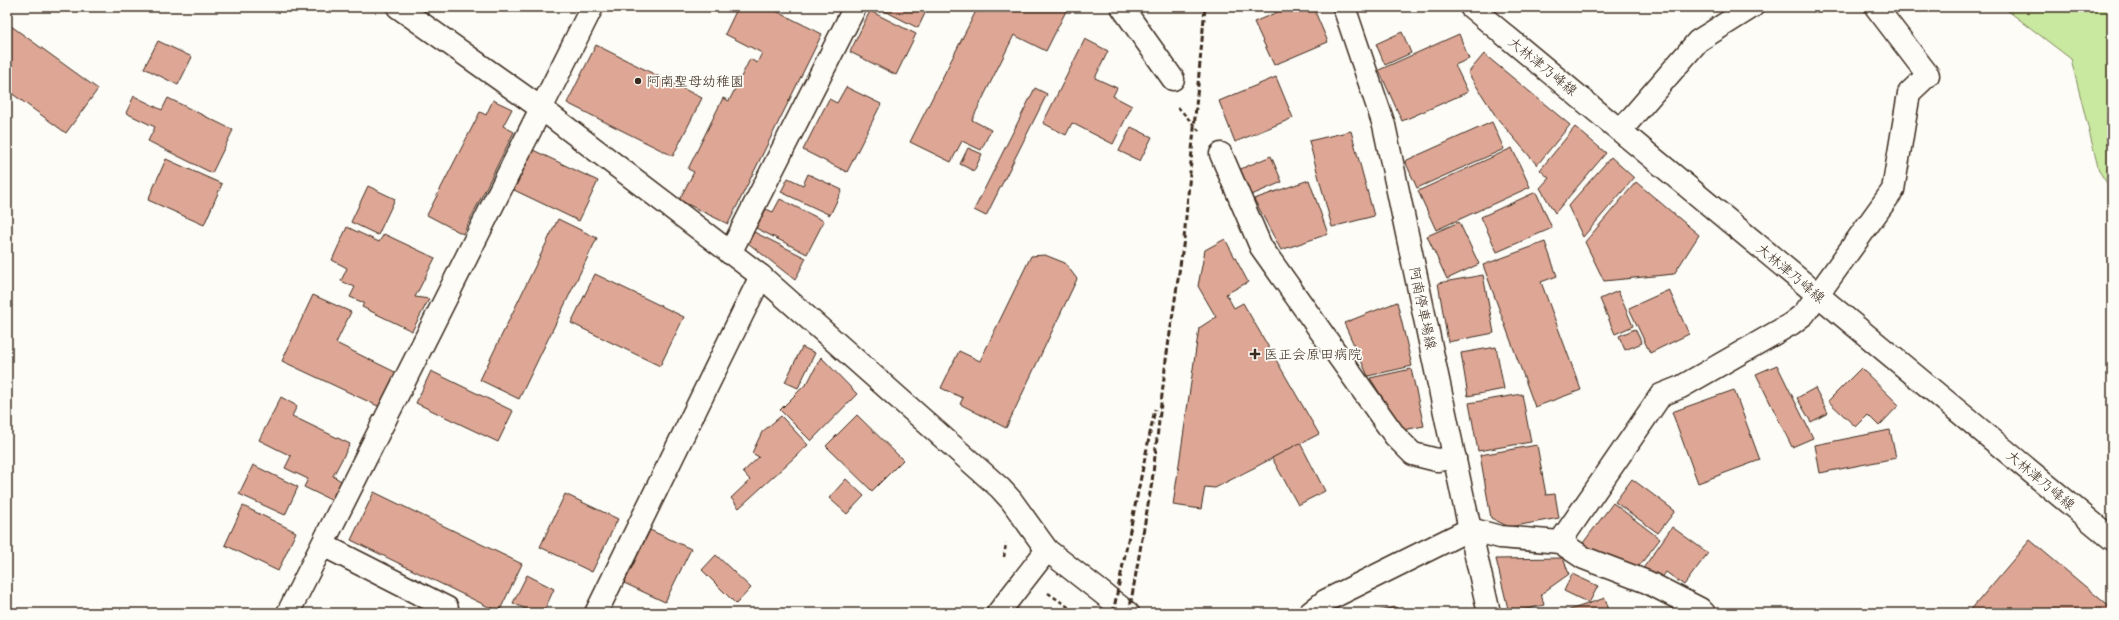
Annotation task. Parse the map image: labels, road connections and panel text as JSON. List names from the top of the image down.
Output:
{
  "streets": {
    "street": ["大林津乃峰線", "阿南停車場線"]
  },
  "places": {
    "other": ["阿南聖母幼稚園"],
    "health": ["医正会原田病院"]
  }
}
